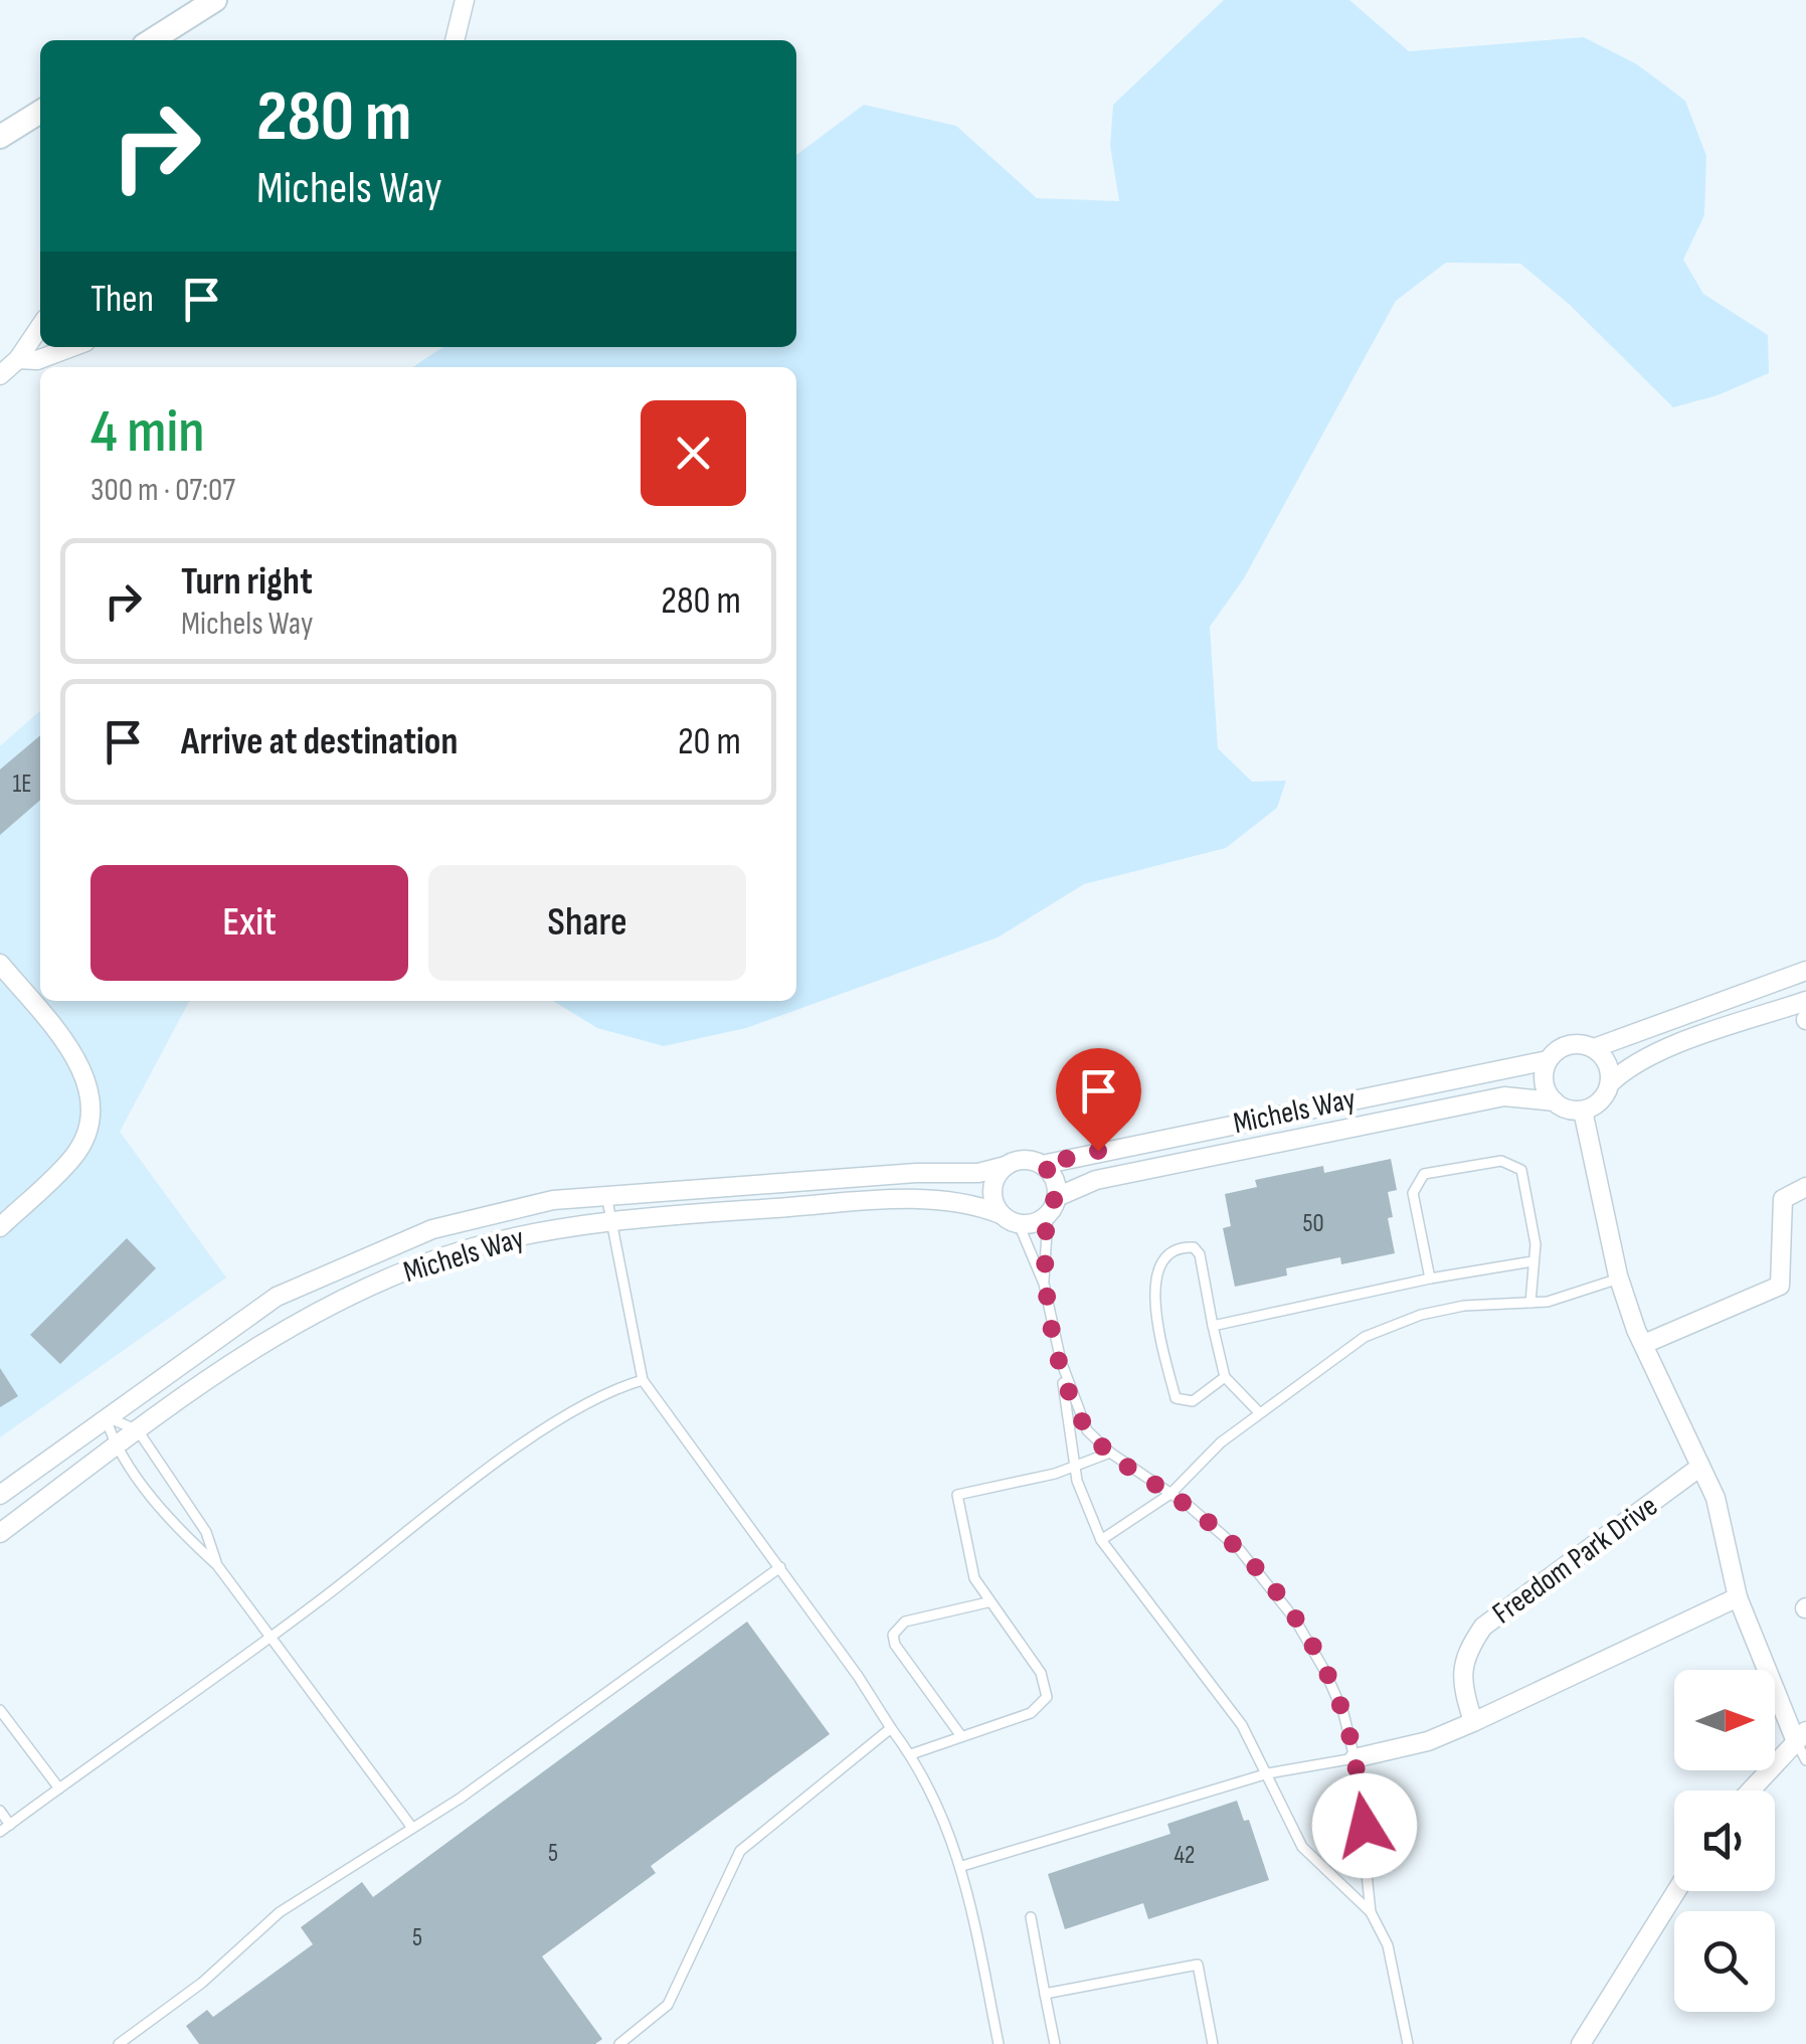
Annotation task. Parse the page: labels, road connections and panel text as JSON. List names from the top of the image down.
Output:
{
  "streets": {
    "street": ["Michels Way", "Freedom Park Drive"]
  },
  "house_numbers": [
    "1E",
    "50",
    "5",
    "42",
    "5"
  ],
  "north": "right",
  "page": {
    "turn": ["280 m", "Michels Way"],
    "then": "Then",
    "heading": ["4 min", "300 m · 07:07"],
    "list": [
      {
        "name": "Turn right",
        "note": "Michels Way",
        "value": "280 m"
      },
      {
        "name": "Arrive at destination",
        "value": "20 m"
      }
    ],
    "buttons": ["Exit", "Share"]
  }
}
